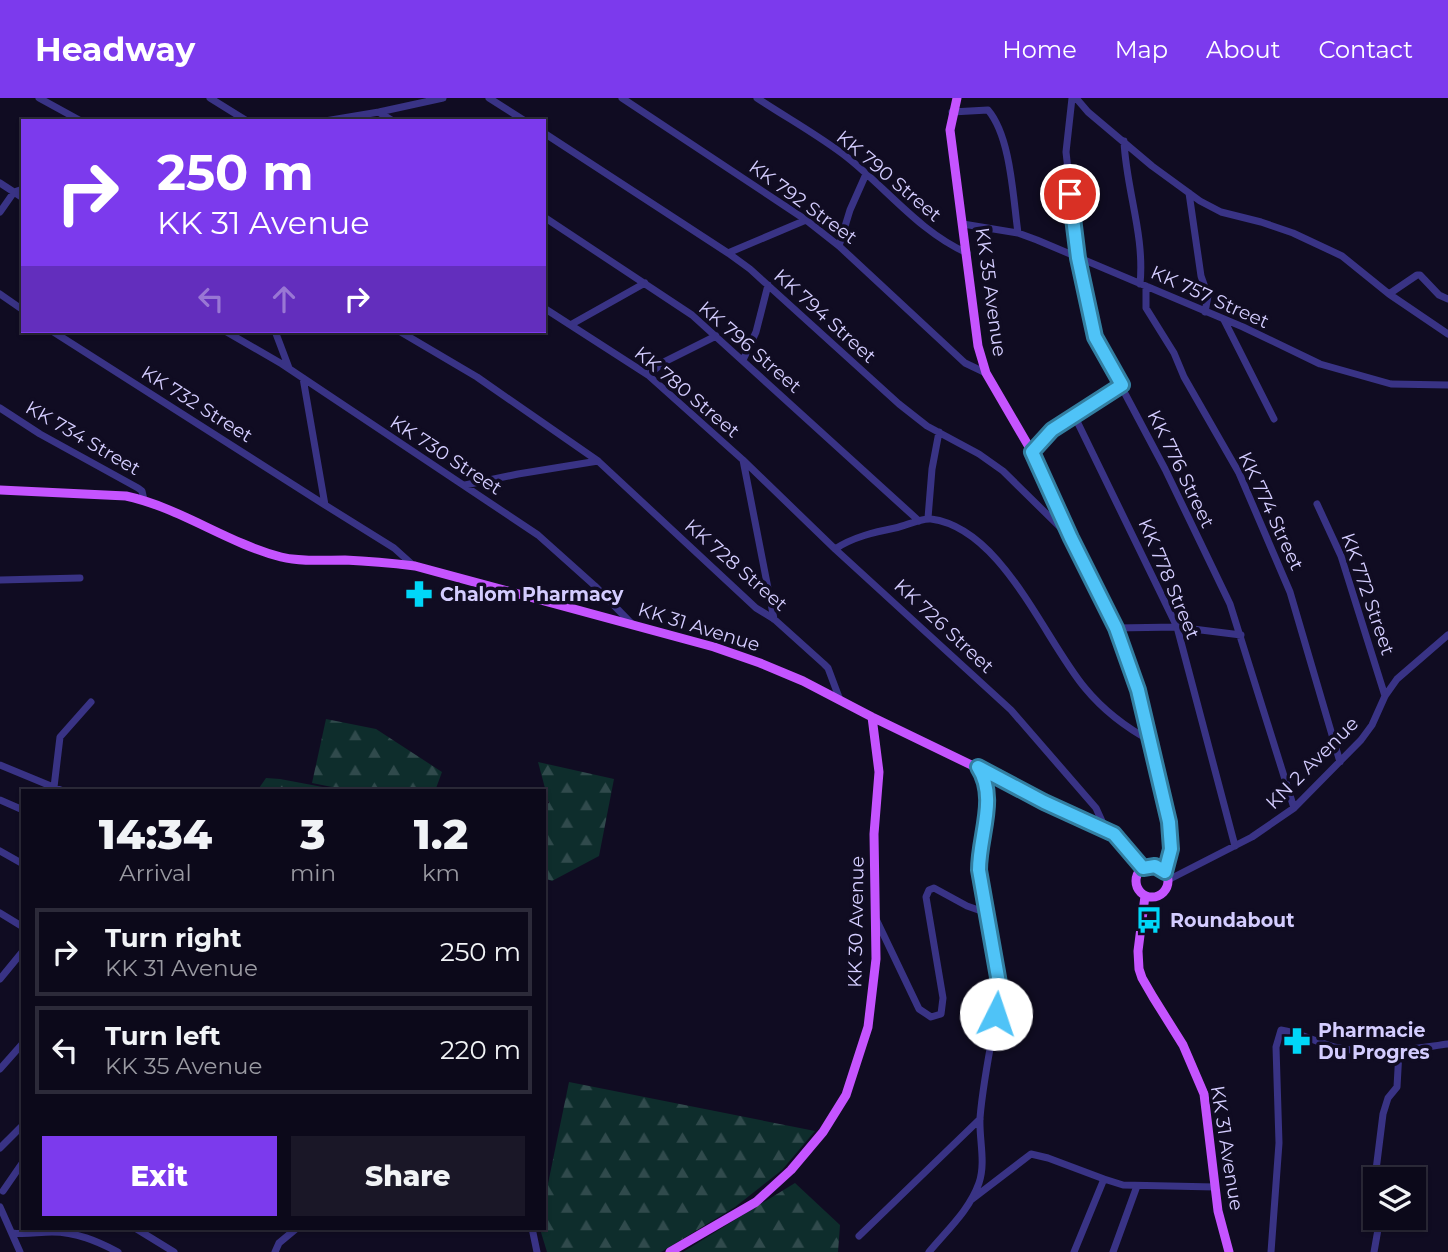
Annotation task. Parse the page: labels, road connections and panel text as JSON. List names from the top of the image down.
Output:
{
  "streets": {
    "main road": ["KK 35 Avenue", "KK 31 Avenue", "KK 30 Avenue"],
    "street": [
      "KK 790 Street",
      "KK 792 Street",
      "KK 757 Street",
      "KK 794 Street",
      "KK 796 Street",
      "KK 780 Street",
      "KK 732 Street",
      "KK 734 Street",
      "KK 730 Street",
      "KK 776 Street",
      "KK 774 Street",
      "KK 728 Street",
      "KK 778 Street",
      "KK 772 Street",
      "KK 726 Street",
      "KN 2 Avenue"
    ]
  },
  "crossings": [
    ["KK 790 Street", "KK 35 Avenue"],
    ["KK 792 Street", "KK 35 Avenue"],
    ["KK 35 Avenue", "KK 757 Street"],
    ["KK 35 Avenue", "KK 794 Street"],
    ["KK 35 Avenue", "KK 796 Street"],
    ["KK 35 Avenue", "KK 31 Avenue"],
    ["KK 35 Avenue", "KN 2 Avenue"],
    ["KK 757 Street", "KK 776 Street"],
    ["KK 757 Street", "KK 774 Street"],
    ["KK 780 Street", "KK 728 Street"],
    ["KK 780 Street", "KK 726 Street"],
    ["KK 732 Street", "KK 31 Avenue"],
    ["KK 734 Street", "KK 31 Avenue"],
    ["KK 730 Street", "KK 31 Avenue"],
    ["KK 776 Street", "KN 2 Avenue"],
    ["KK 774 Street", "KN 2 Avenue"],
    ["KK 728 Street", "KK 31 Avenue"],
    ["KK 778 Street", "KN 2 Avenue"],
    ["KK 772 Street", "KN 2 Avenue"],
    ["KK 726 Street", "KK 31 Avenue"],
    ["KK 31 Avenue", "KN 2 Avenue"],
    ["KK 31 Avenue", "KK 30 Avenue"]
  ],
  "places": {
    "pharmacy": ["Chalom Pharmacy", "Pharmacie Du Progres"],
    "bus stop": ["Roundabout"]
  },
  "page": {
    "header": "Headway",
    "nav": [
      "Home",
      "Map",
      "About",
      "Contact"
    ],
    "turn": ["250 m", "KK 31 Avenue"],
    "eta": [
      "14:34",
      "Arrival",
      "3",
      "min",
      "1.2",
      "km"
    ],
    "list": [
      {
        "name": "Turn right",
        "note": "KK 31 Avenue",
        "value": "250 m"
      },
      {
        "name": "Turn left",
        "note": "KK 35 Avenue",
        "value": "220 m"
      }
    ],
    "buttons": ["Exit", "Share"]
  }
}
